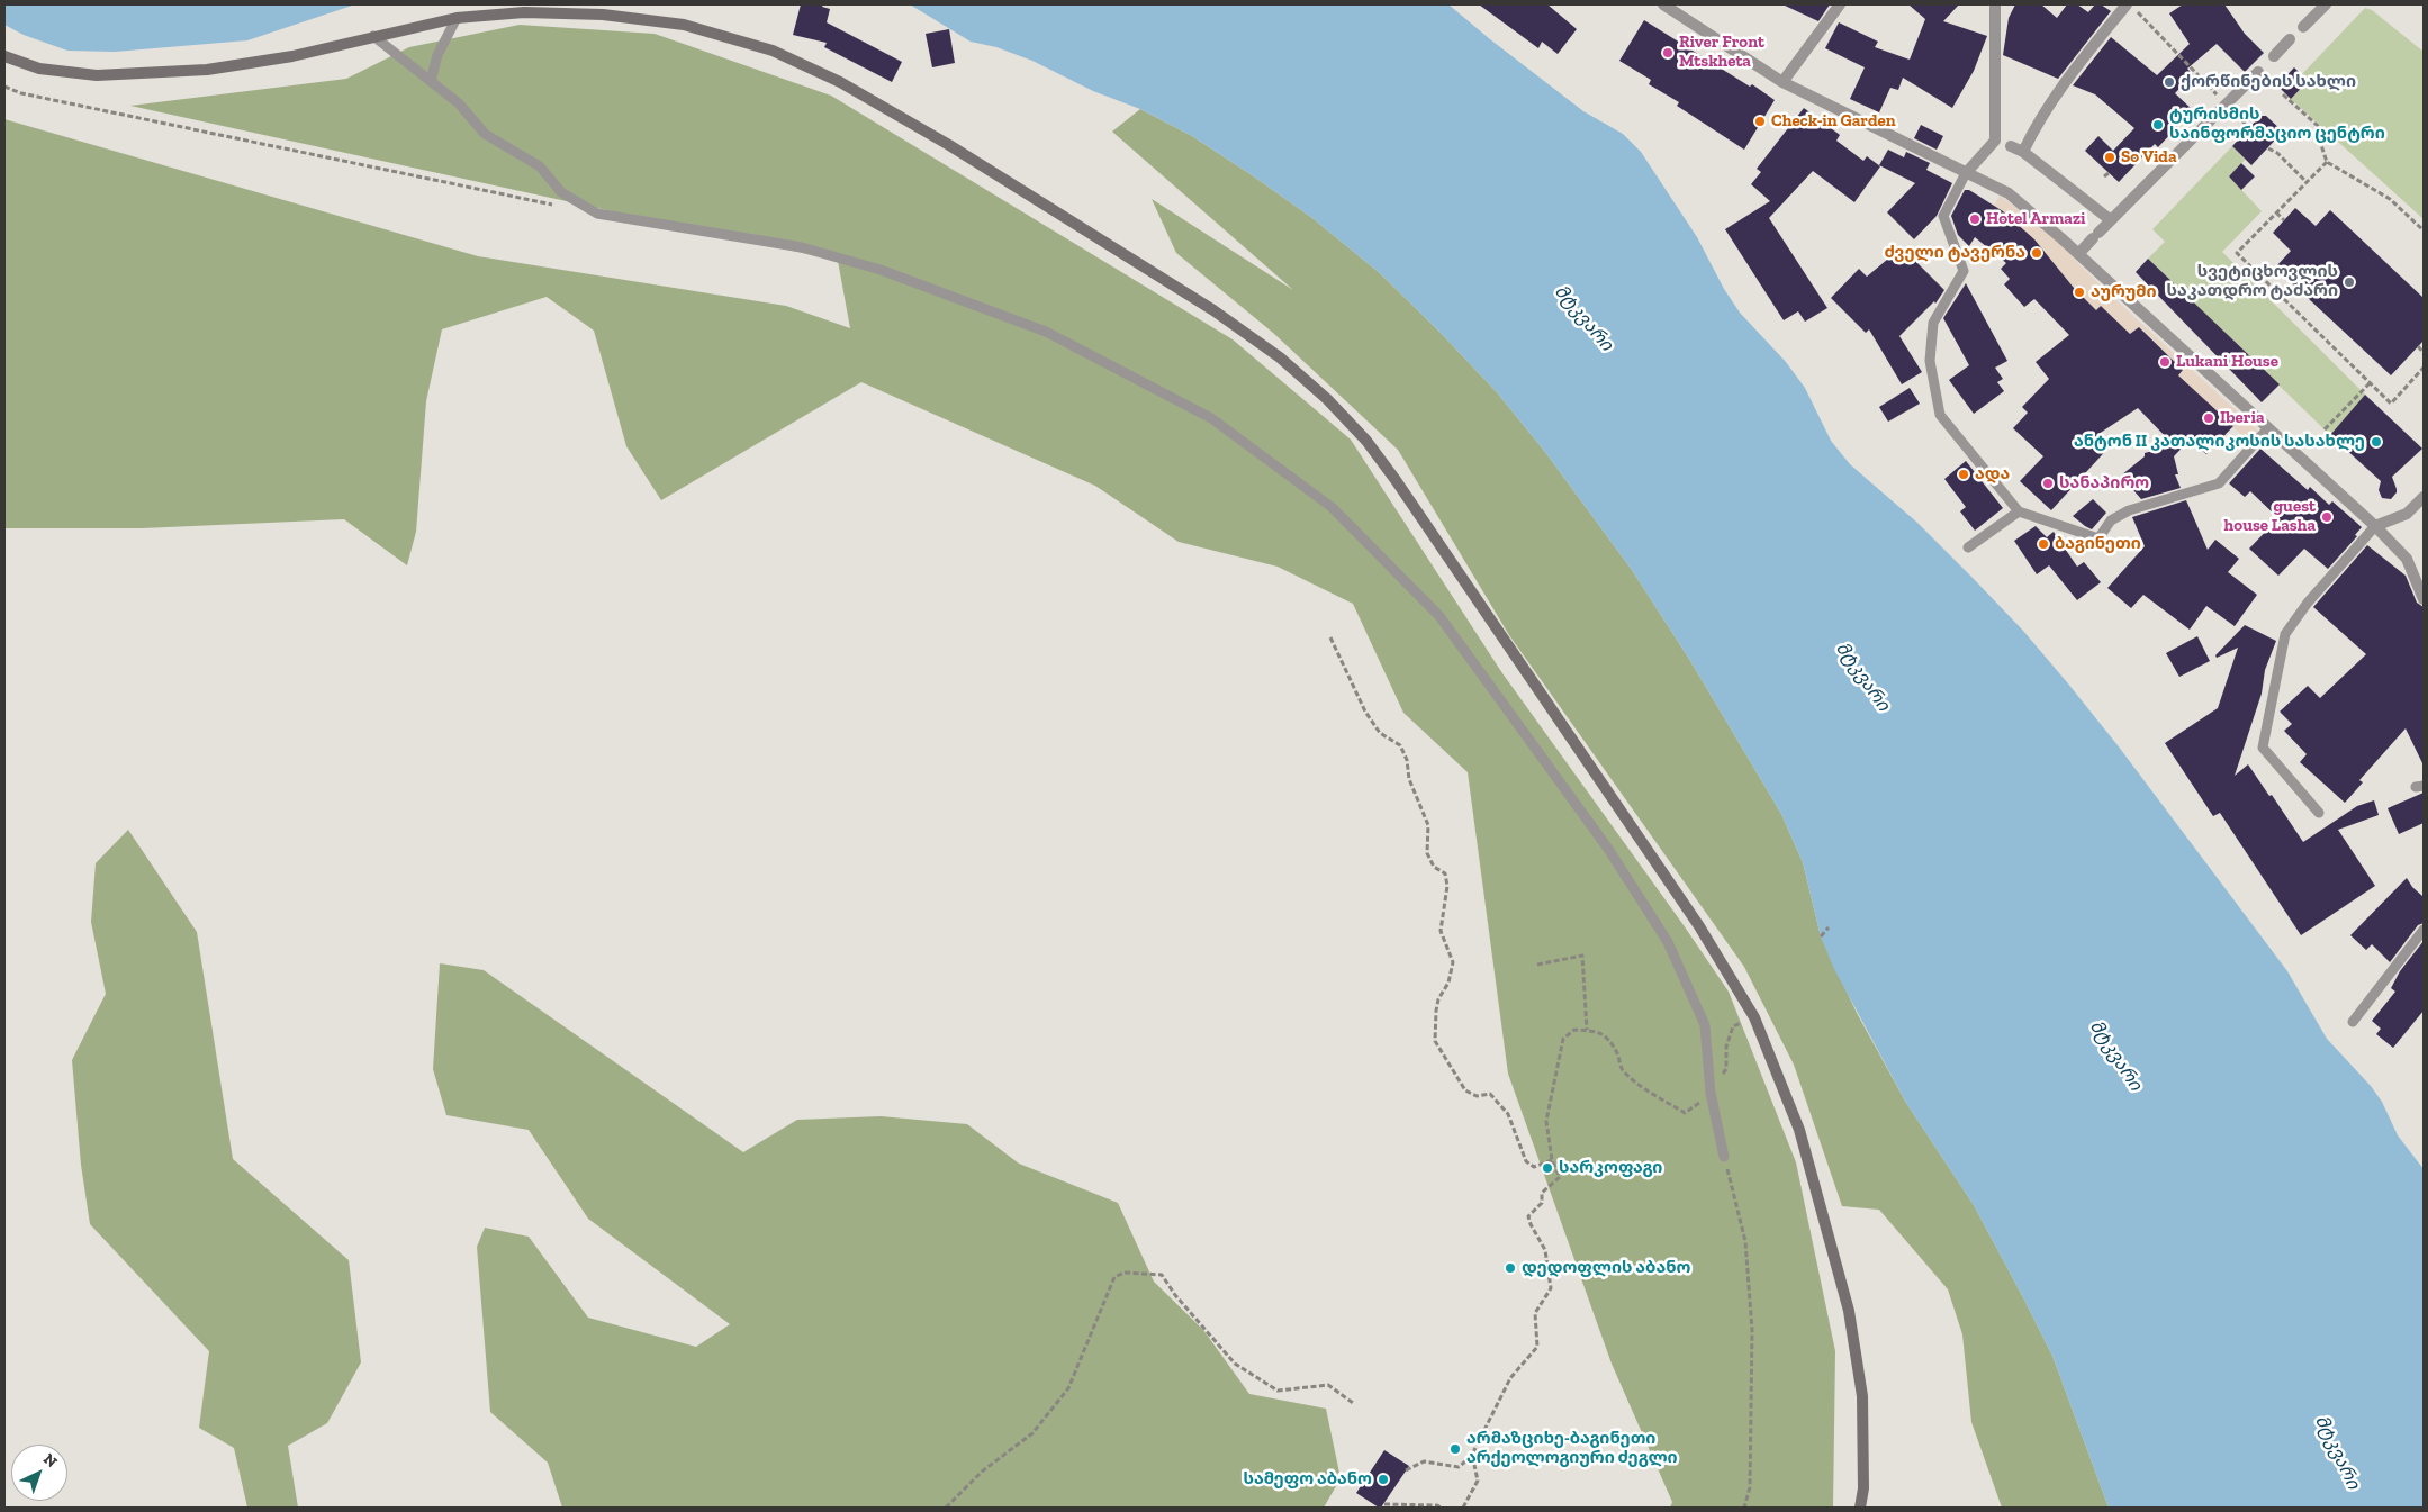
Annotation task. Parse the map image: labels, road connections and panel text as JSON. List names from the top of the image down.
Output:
{
  "water": ["მტკვარი"],
  "places": [
    "River Front Mtskheta",
    "ქორწინების სახლი",
    "Check-in Garden",
    "ტურისმის საინფორმაციო ცენტრი",
    "So Vida",
    "Hotel Armazi",
    "ძველი ტავერნა",
    "სვეტიცხოვლის საკათდრო ტაძარი",
    "აურუმი",
    "Lukani House",
    "Iberia",
    "ანტონ II კათალიკოსის სასახლე",
    "ადა",
    "სანაპირო",
    "guest house Lasha",
    "ბაგინეთი",
    "სარკოფაგი",
    "დედოფლის აბანო",
    "არმაზციხე-ბაგინეთი არქეოლოგიური ძეგლი",
    "სამეფო აბანო"
  ],
  "north": "top right"
}
